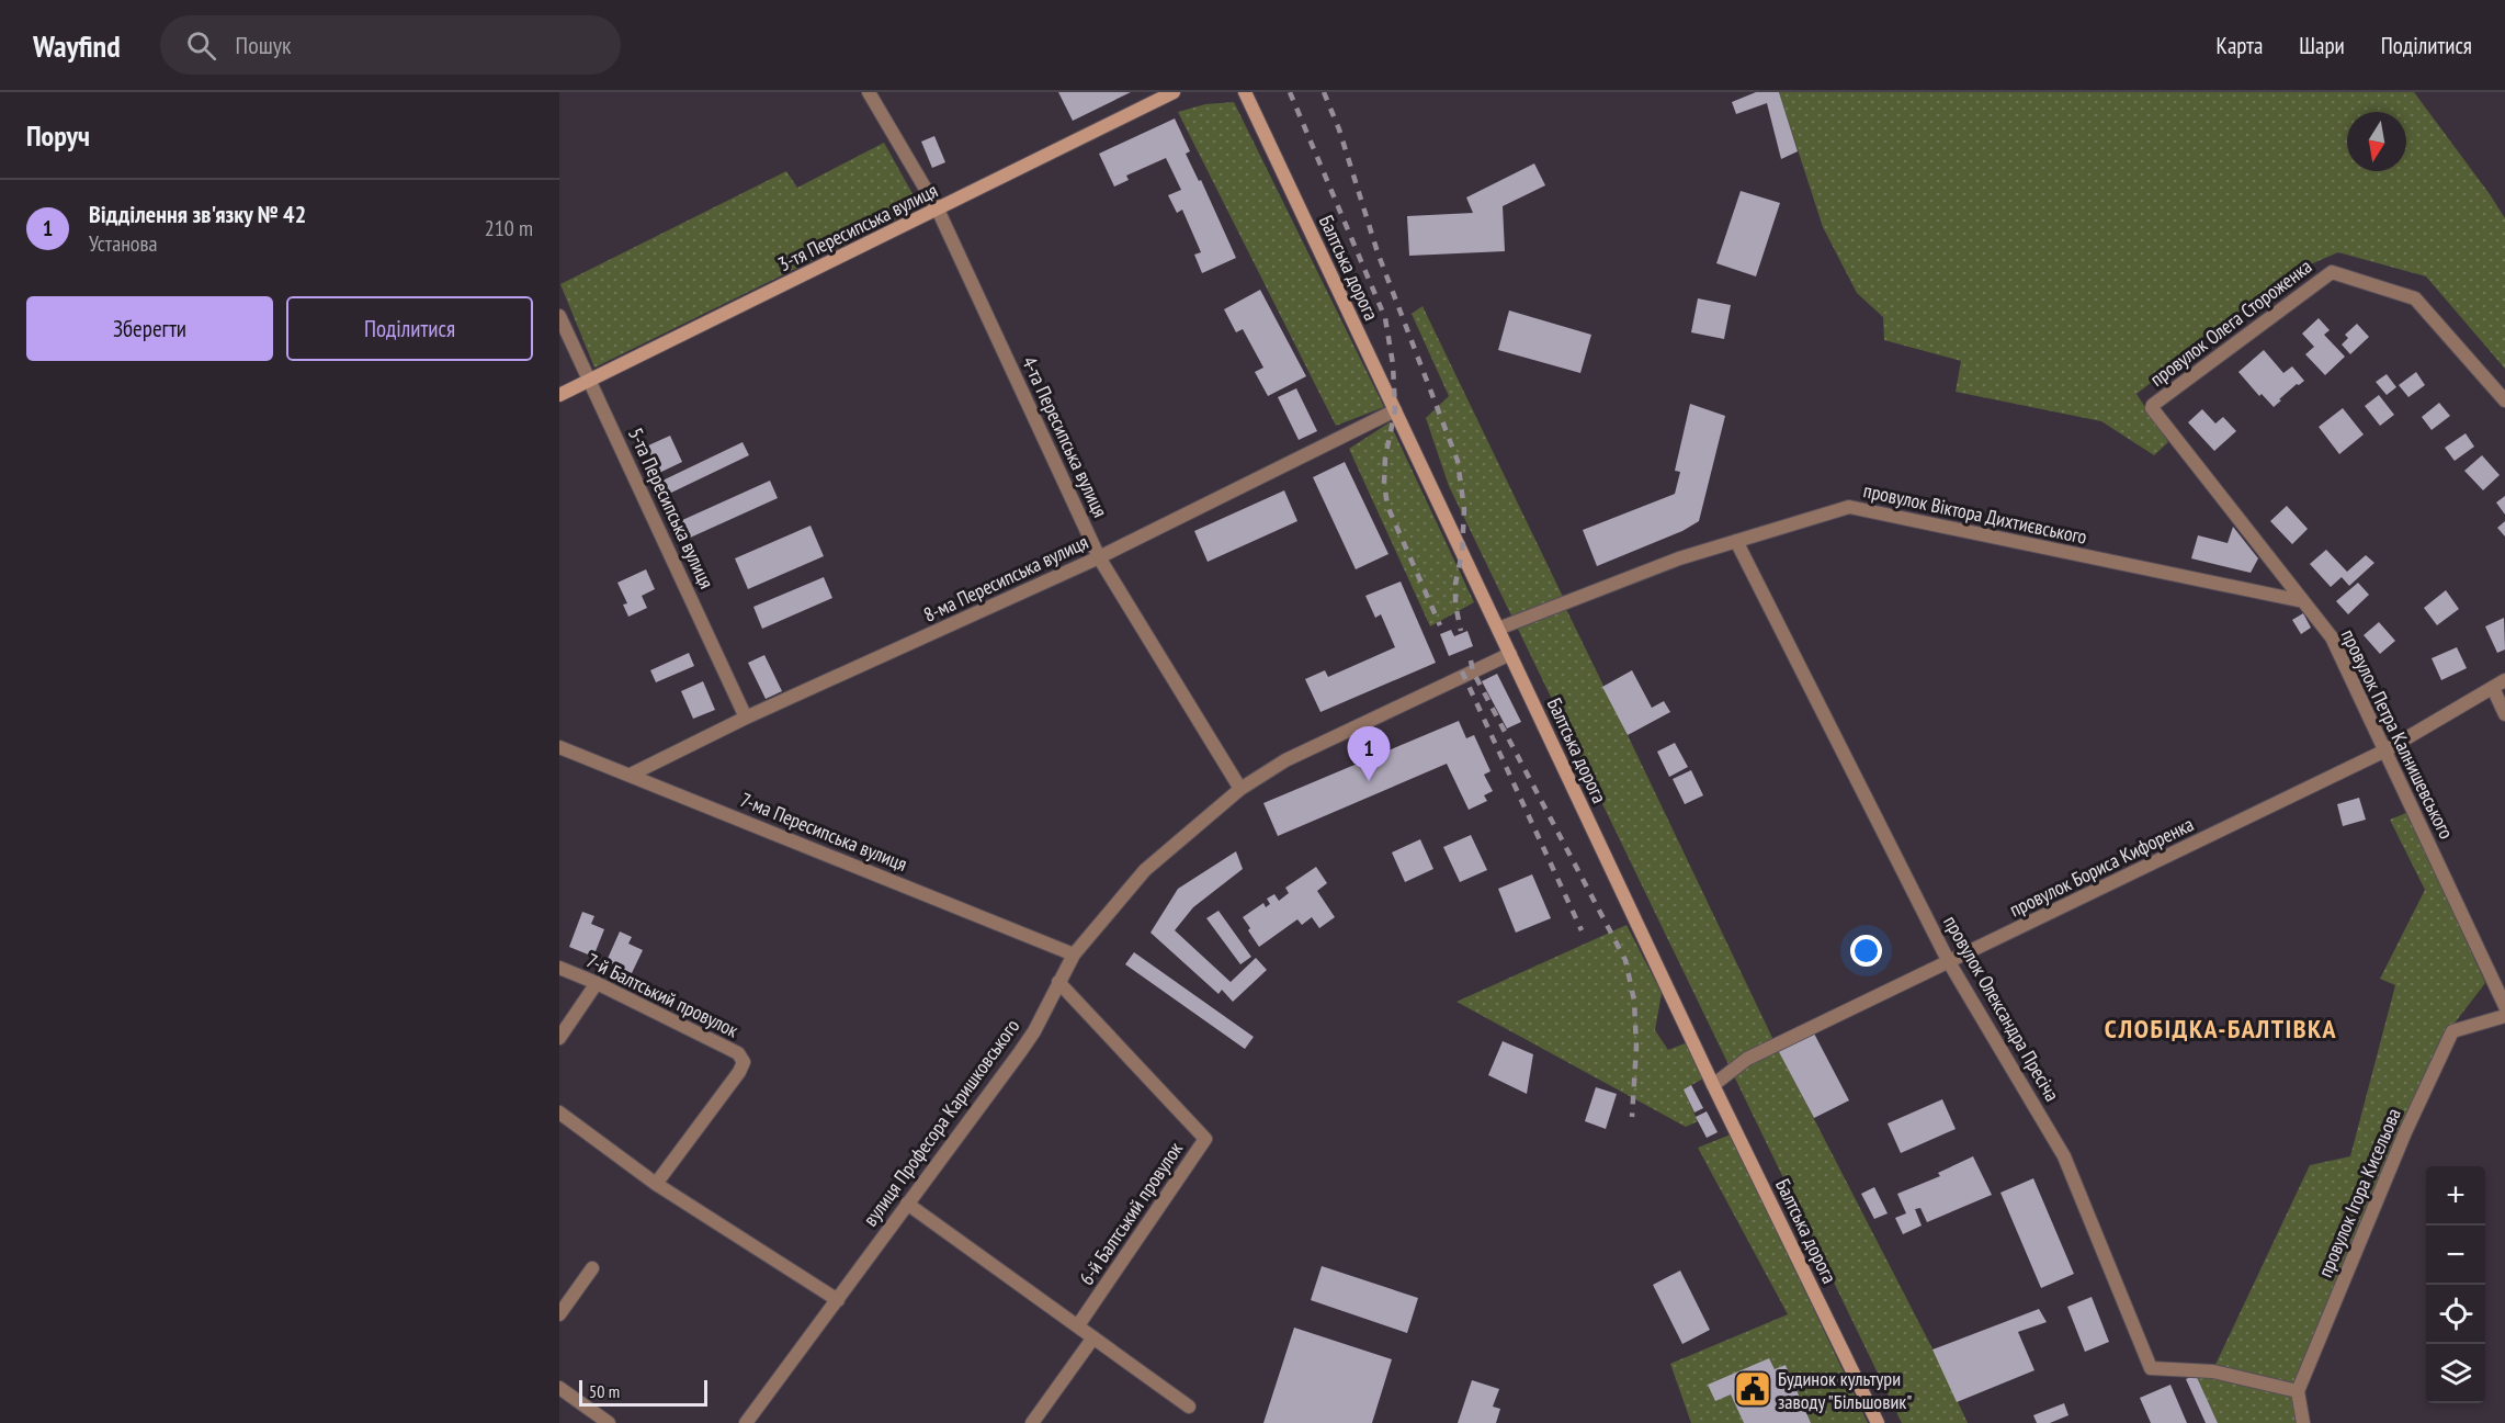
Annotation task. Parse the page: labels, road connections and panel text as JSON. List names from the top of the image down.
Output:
{
  "streets": {
    "main road": ["3-тя Пересипська вулиця", "Балтська дорога"],
    "street": [
      "провулок Олега Стороженка",
      "4-та Пересипська вулиця",
      "5-та Пересипська вулиця",
      "провулок Віктора Дихтиєвського",
      "8-ма Пересипська вулиця",
      "провулок Петра Калнишевського",
      "7-ма Пересипська вулиця",
      "провулок Бориса Кифоренка",
      "7-й Балтський провулок",
      "провулок Олександра Пресіча",
      "вулиця Професора Каришковського",
      "провулок Ігора Кисельова",
      "6-й Балтський провулок"
    ]
  },
  "crossings": [
    ["3-тя Пересипська вулиця", "4-та Пересипська вулиця"],
    ["3-тя Пересипська вулиця", "5-та Пересипська вулиця"],
    ["Балтська дорога", "провулок Віктора Дихтиєвського"],
    ["Балтська дорога", "8-ма Пересипська вулиця"],
    ["Балтська дорога", "провулок Бориса Кифоренка"],
    ["Балтська дорога", "вулиця Професора Каришковського"],
    ["провулок Олега Стороженка", "провулок Петра Калнишевського"],
    ["4-та Пересипська вулиця", "8-ма Пересипська вулиця"],
    ["4-та Пересипська вулиця", "вулиця Професора Каришковського"],
    ["5-та Пересипська вулиця", "8-ма Пересипська вулиця"],
    ["провулок Віктора Дихтиєвського", "провулок Петра Калнишевського"],
    ["провулок Віктора Дихтиєвського", "провулок Олександра Пресіча"],
    ["8-ма Пересипська вулиця", "7-ма Пересипська вулиця"],
    ["провулок Петра Калнишевського", "провулок Бориса Кифоренка"],
    ["7-ма Пересипська вулиця", "вулиця Професора Каришковського"],
    ["провулок Бориса Кифоренка", "провулок Олександра Пресіча"],
    ["провулок Олександра Пресіча", "провулок Ігора Кисельова"],
    ["вулиця Професора Каришковського", "6-й Балтський провулок"]
  ],
  "districts": ["СЛОБІДКА-БАЛТІВКА"],
  "places": {
    "public building": ["Будинок культури заводу \"Більшовик\""]
  },
  "scale_bar": "50 m",
  "north": "bottom",
  "page": {
    "header": "Wayfind",
    "search": "Пошук",
    "nav": ["Карта", "Шари", "Поділитися"],
    "heading": "Поруч",
    "list": [
      {
        "mark": "1",
        "name": "Відділення зв'язку № 42",
        "note": "Установа",
        "value": "210 m"
      }
    ],
    "buttons": ["Зберегти", "Поділитися"],
    "pins": "1",
    "map_buttons": ["+", "−"],
    "scale": "50 m"
  }
}
